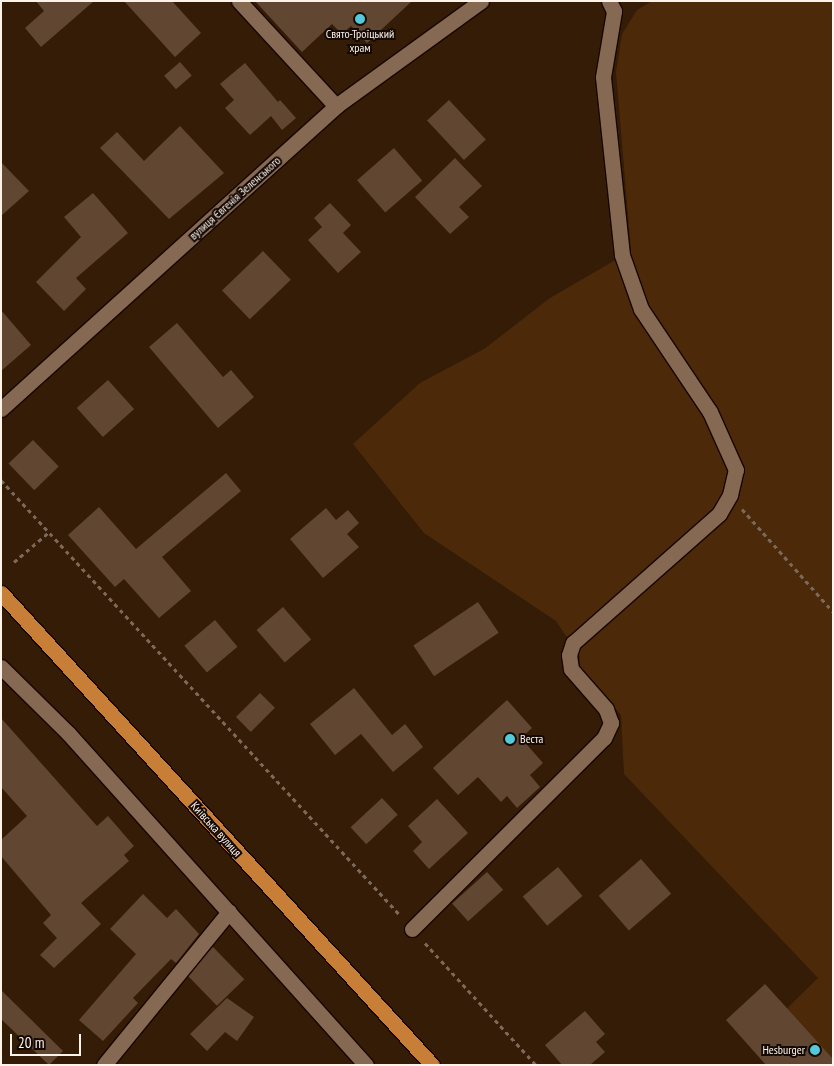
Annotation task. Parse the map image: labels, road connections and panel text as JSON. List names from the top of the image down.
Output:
{
  "streets": {
    "main road": ["Київська вулиця"],
    "street": ["вулиця Євгенія Зеленського"]
  },
  "places": ["Свято-Троїцький храм", "Веста", "Hesburger"],
  "scale_bar": "20 m"
}
